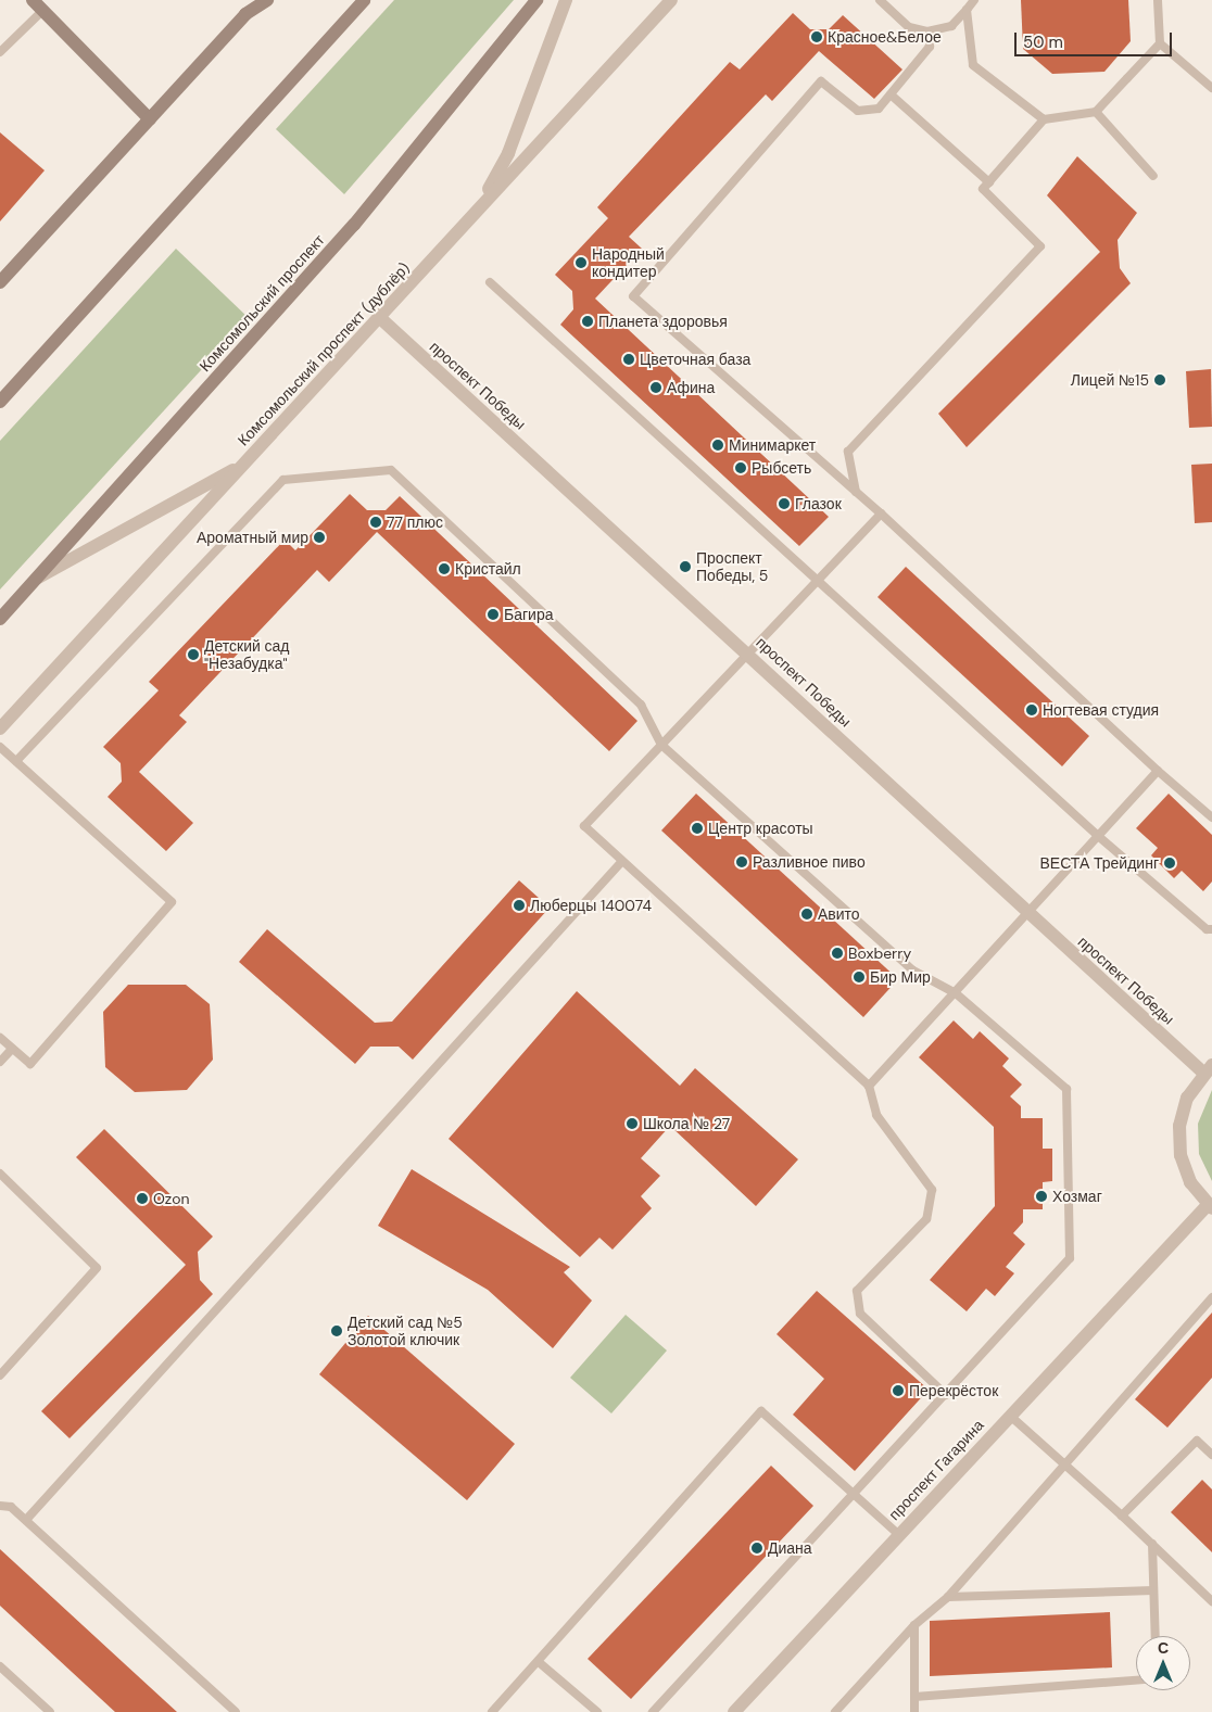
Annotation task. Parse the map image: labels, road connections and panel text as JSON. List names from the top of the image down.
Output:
{
  "streets": {
    "main road": ["Комсомольский проспект"],
    "street": ["Комсомольский проспект (дублёр)", "проспект Победы", "проспект Гагарина"]
  },
  "crossings": [
    ["Комсомольский проспект (дублёр)", "проспект Победы"]
  ],
  "places": [
    "Красное&Белое",
    "Народный кондитер",
    "Планета здоровья",
    "Цветочная база",
    "Лицей №15",
    "Афина",
    "Минимаркет",
    "Рыбсеть",
    "Глазок",
    "77 плюс",
    "Ароматный мир",
    "Проспект Победы, 5",
    "Кристайл",
    "Багира",
    "Детский сад \"Незабудка\"",
    "Ногтевая студия",
    "Центр красоты",
    "Разливное пиво",
    "ВЕСТА Трейдинг",
    "Люберцы 140074",
    "Авито",
    "Boxberry",
    "Бир Мир",
    "Школа № 27",
    "Хозмаг",
    "Ozon",
    "Детский сад №5 Золотой ключик",
    "Перекрёсток",
    "Диана"
  ],
  "scale_bar": "50 m",
  "north": "top"
}
